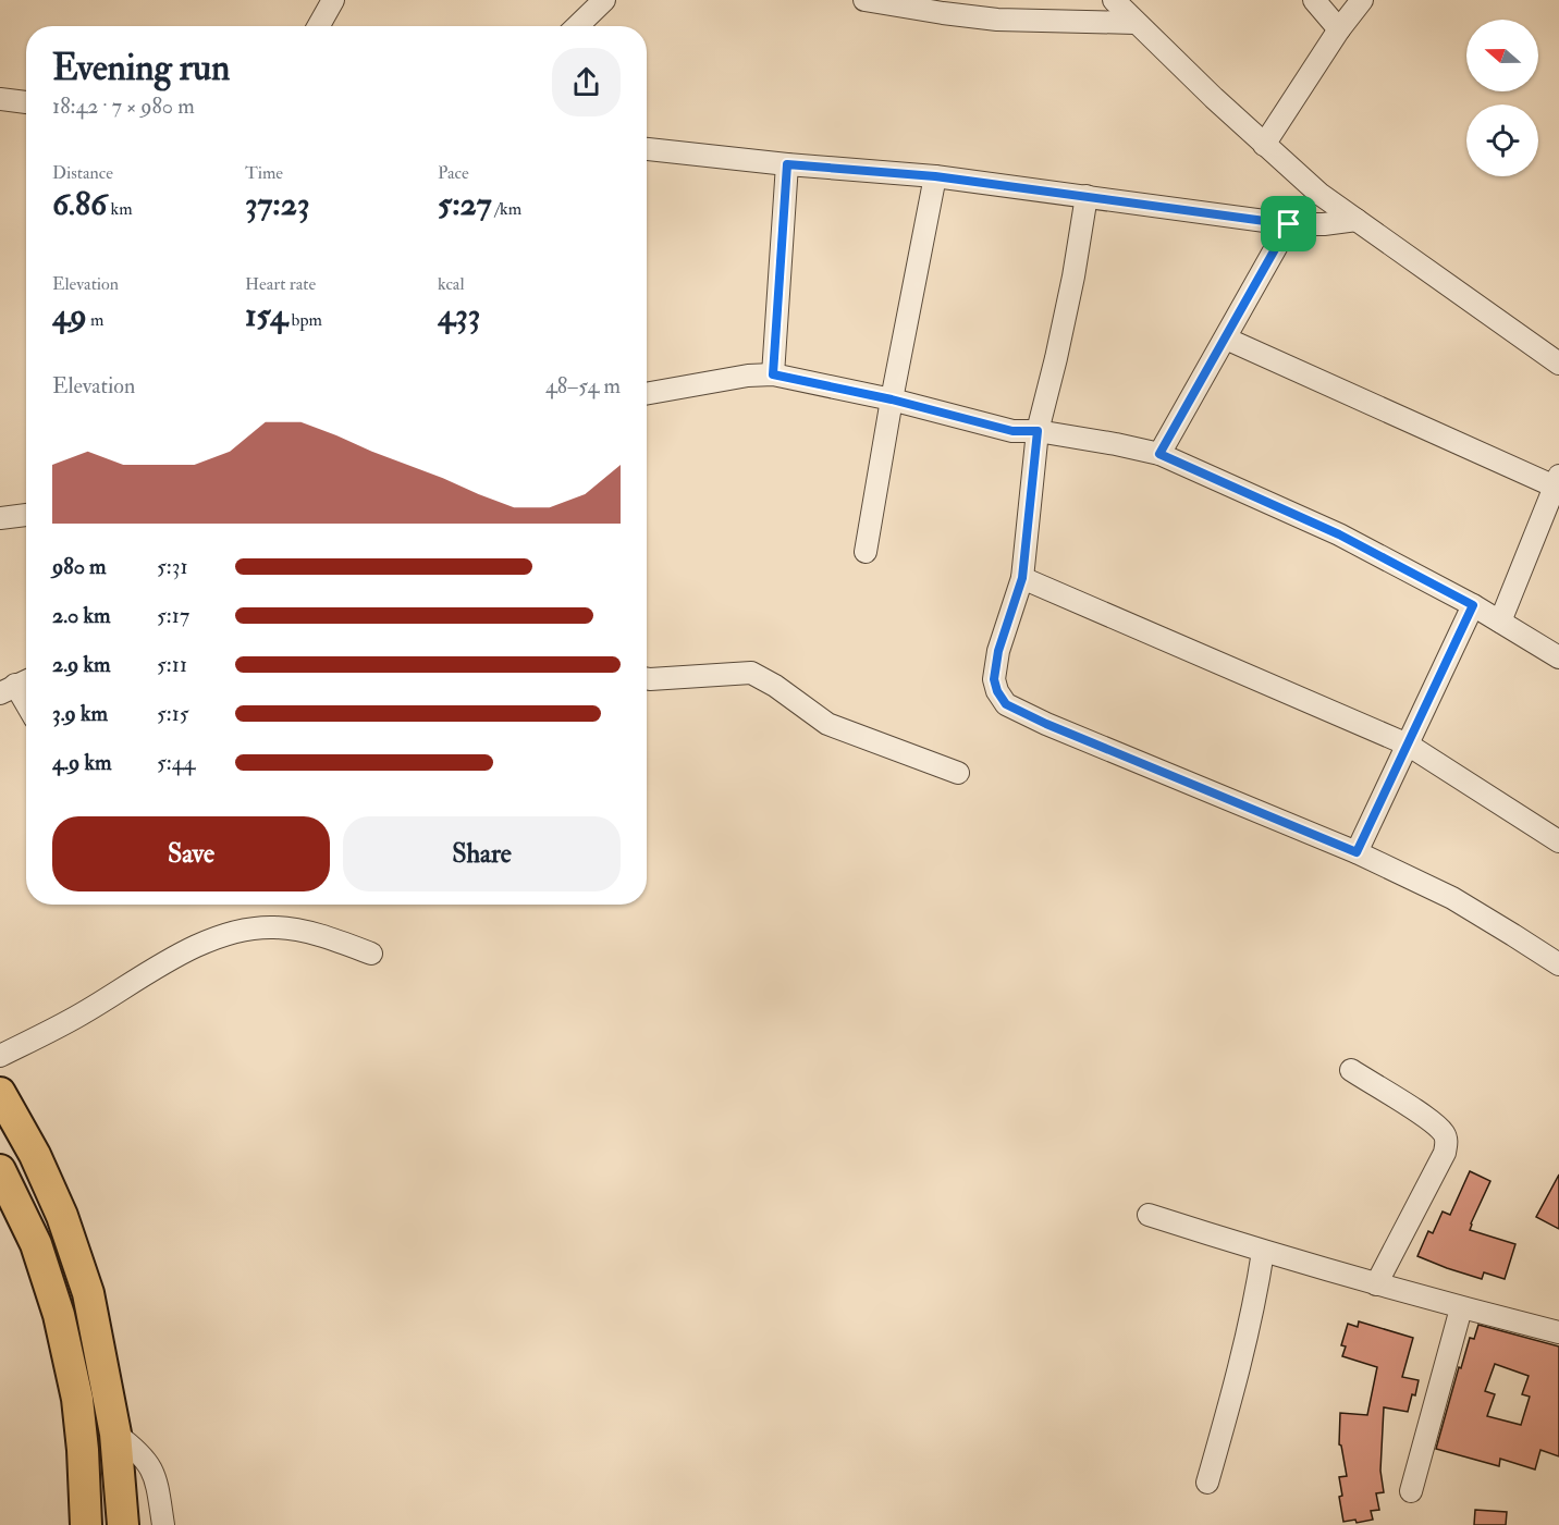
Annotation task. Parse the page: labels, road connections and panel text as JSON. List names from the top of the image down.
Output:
{
  "north": "left",
  "page": {
    "heading": ["Evening run", "18:42 · 7 × 980 m"],
    "stats": [
      ["Distance", "6.86 km"],
      ["Time", "37:23"],
      ["Pace", "5:27 /km"],
      ["Elevation", "49 m"],
      ["Heart rate", "154 bpm"],
      ["kcal", "433"]
    ],
    "chart": ["Elevation", "48–54 m"],
    "list": [
      {
        "name": "980 m",
        "note": "5:31"
      },
      {
        "name": "2.0 km",
        "note": "5:17"
      },
      {
        "name": "2.9 km",
        "note": "5:11"
      },
      {
        "name": "3.9 km",
        "note": "5:15"
      },
      {
        "name": "4.9 km",
        "note": "5:44"
      }
    ],
    "buttons": ["Save", "Share"]
  }
}
